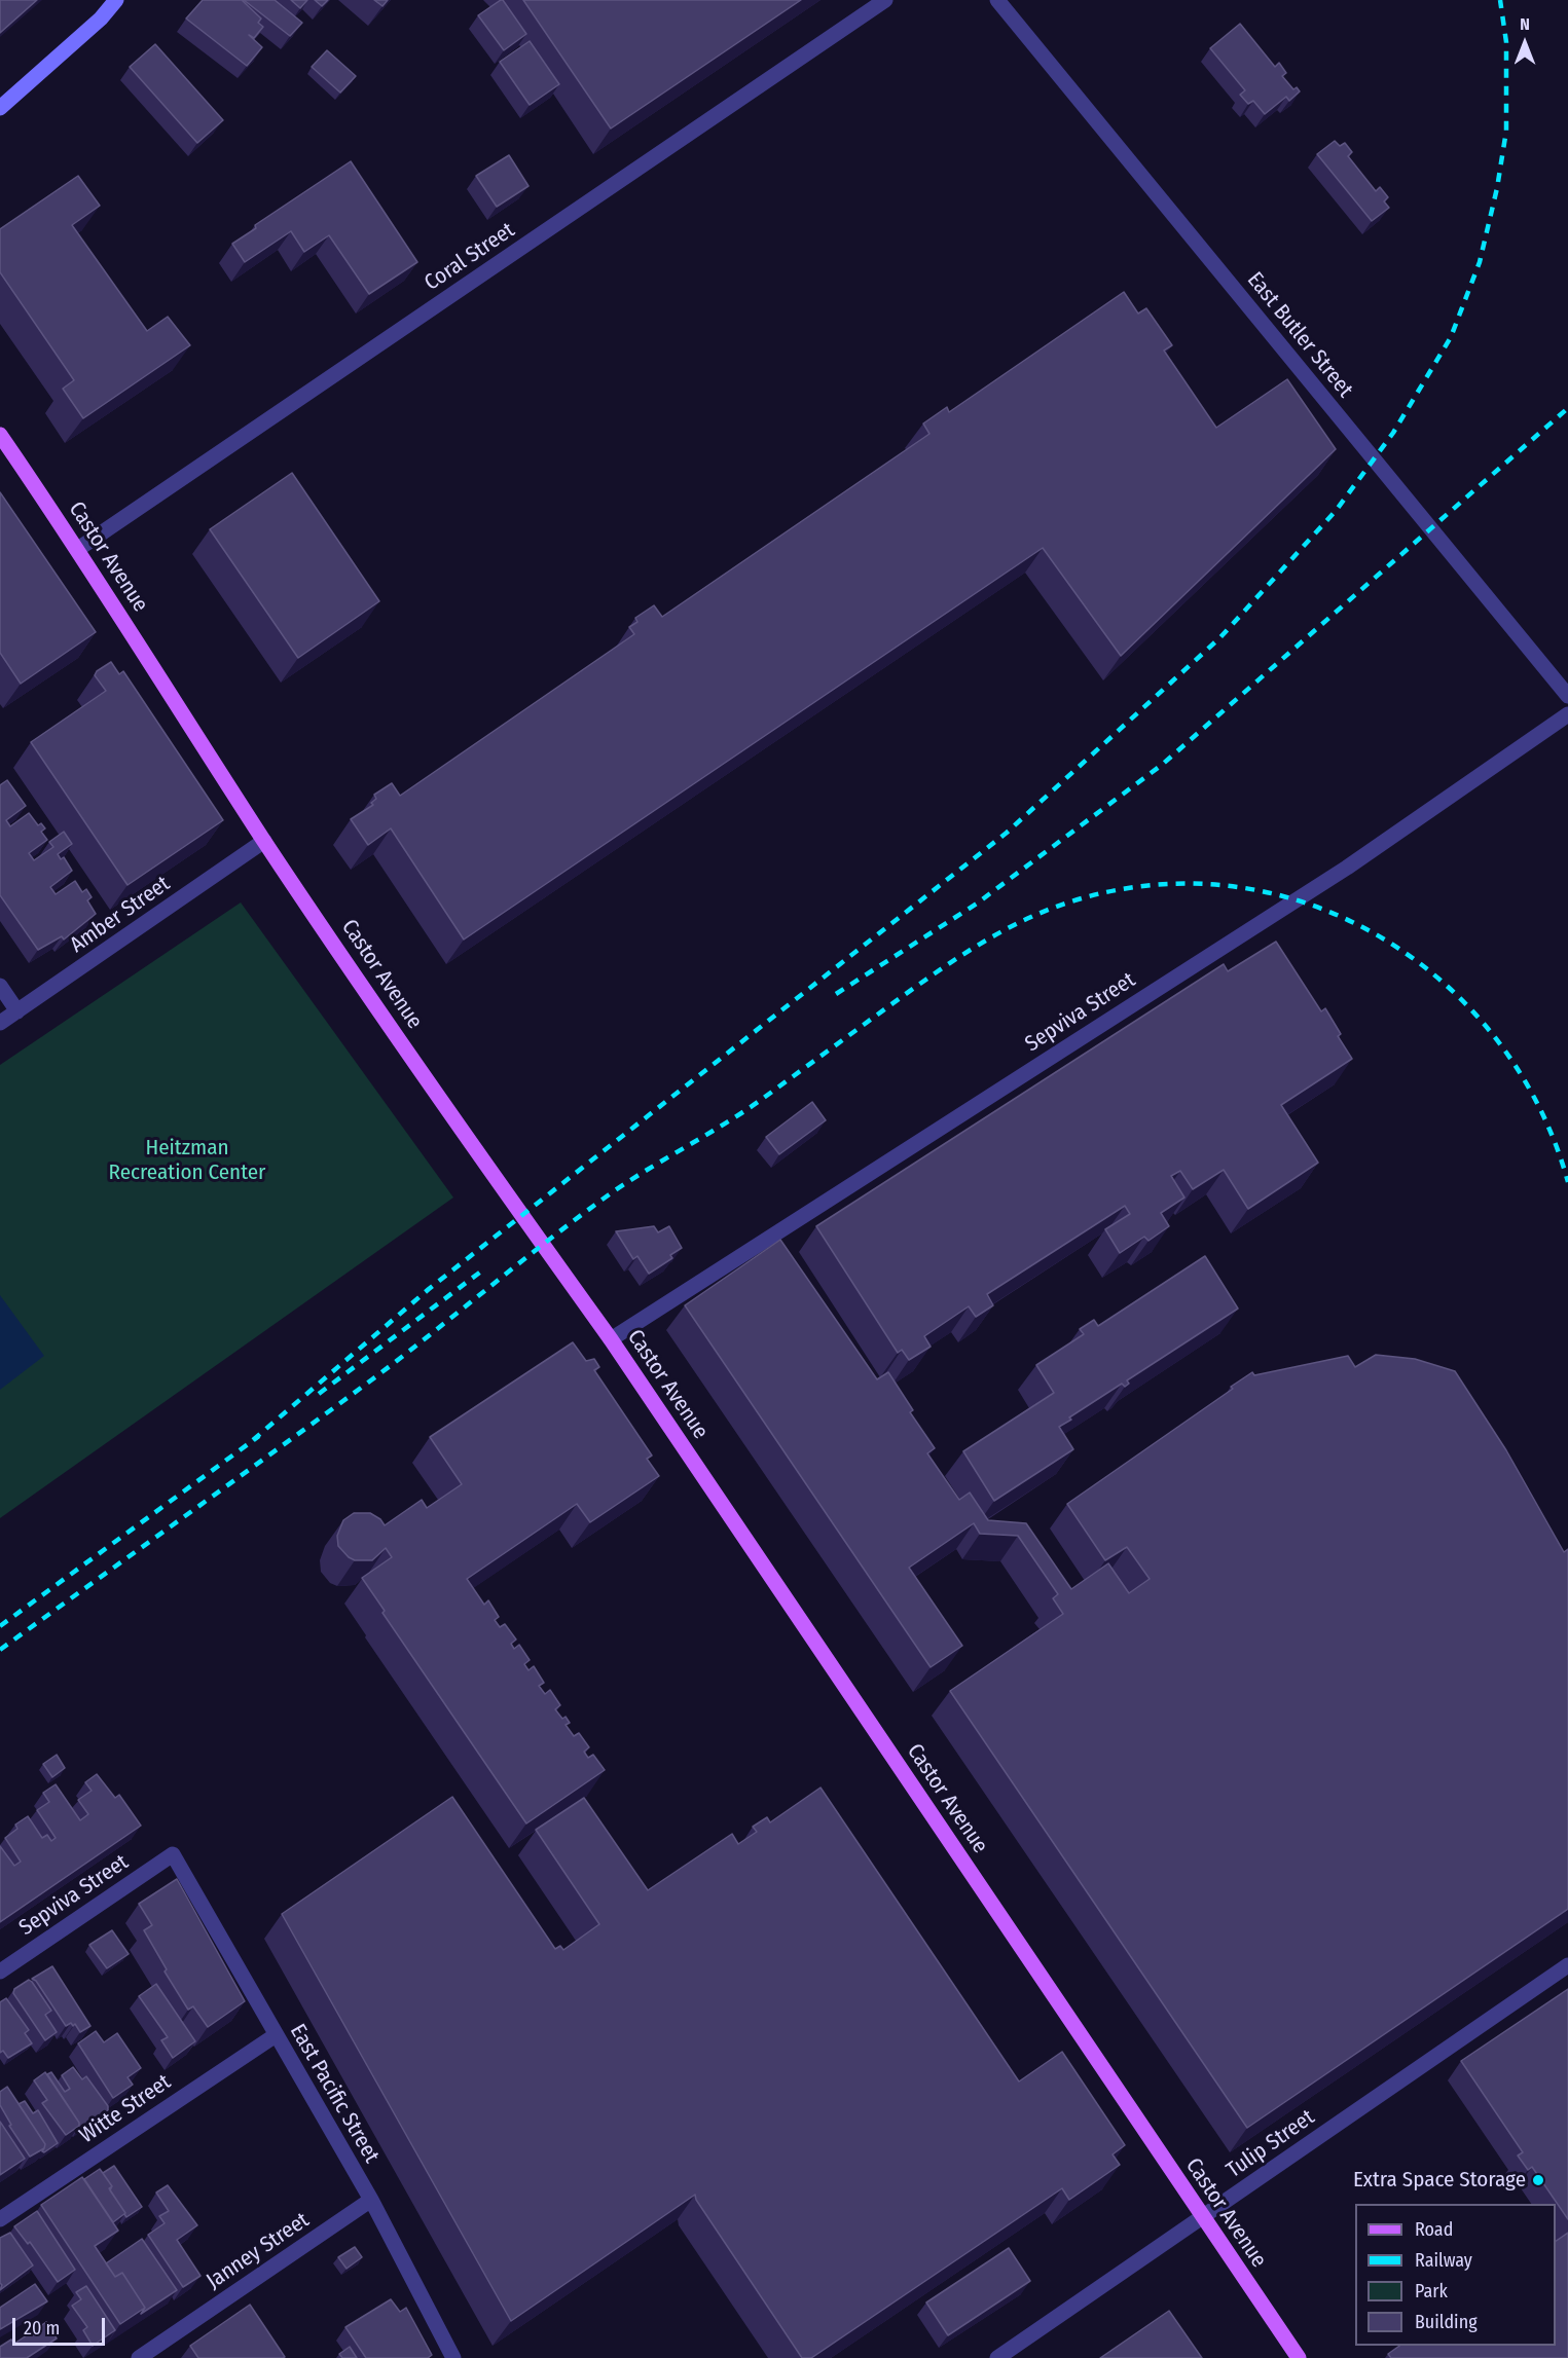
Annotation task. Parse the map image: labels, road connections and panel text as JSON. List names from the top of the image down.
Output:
{
  "streets": {
    "main road": ["Castor Avenue"],
    "street": [
      "Coral Street",
      "East Butler Street",
      "Amber Street",
      "Sepviva Street",
      "East Pacific Street",
      "Witte Street",
      "Tulip Street",
      "Janney Street"
    ]
  },
  "crossings": [
    ["Coral Street", "Castor Avenue"],
    ["Castor Avenue", "Amber Street"],
    ["Castor Avenue", "Sepviva Street"],
    ["Castor Avenue", "Tulip Street"],
    ["Sepviva Street", "East Pacific Street"],
    ["East Pacific Street", "Witte Street"],
    ["East Pacific Street", "Janney Street"]
  ],
  "parks": ["Heitzman Recreation Center"],
  "places": ["Extra Space Storage"],
  "legend": [
    "Road",
    "Railway",
    "Park",
    "Building"
  ],
  "scale_bar": "20 m",
  "north": "top"
}
